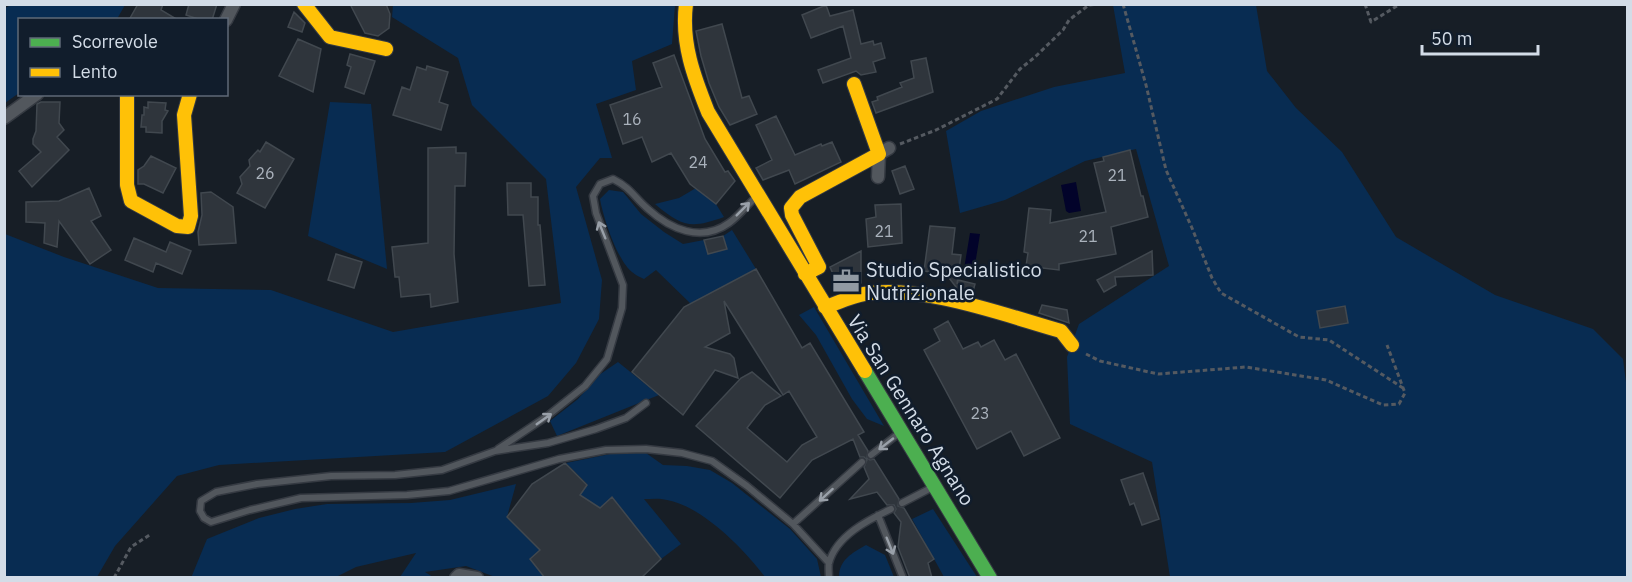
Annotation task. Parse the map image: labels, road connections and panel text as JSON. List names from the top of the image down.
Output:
{
  "streets": {
    "street": ["Via San Gennaro Agnano"]
  },
  "places": {
    "office": ["Studio Specialistico Nutrizionale"]
  },
  "house_numbers": [
    "16",
    "24",
    "26",
    "21",
    "21",
    "21",
    "23"
  ],
  "legend": ["Scorrevole", "Lento"],
  "scale_bar": "50 m"
}
